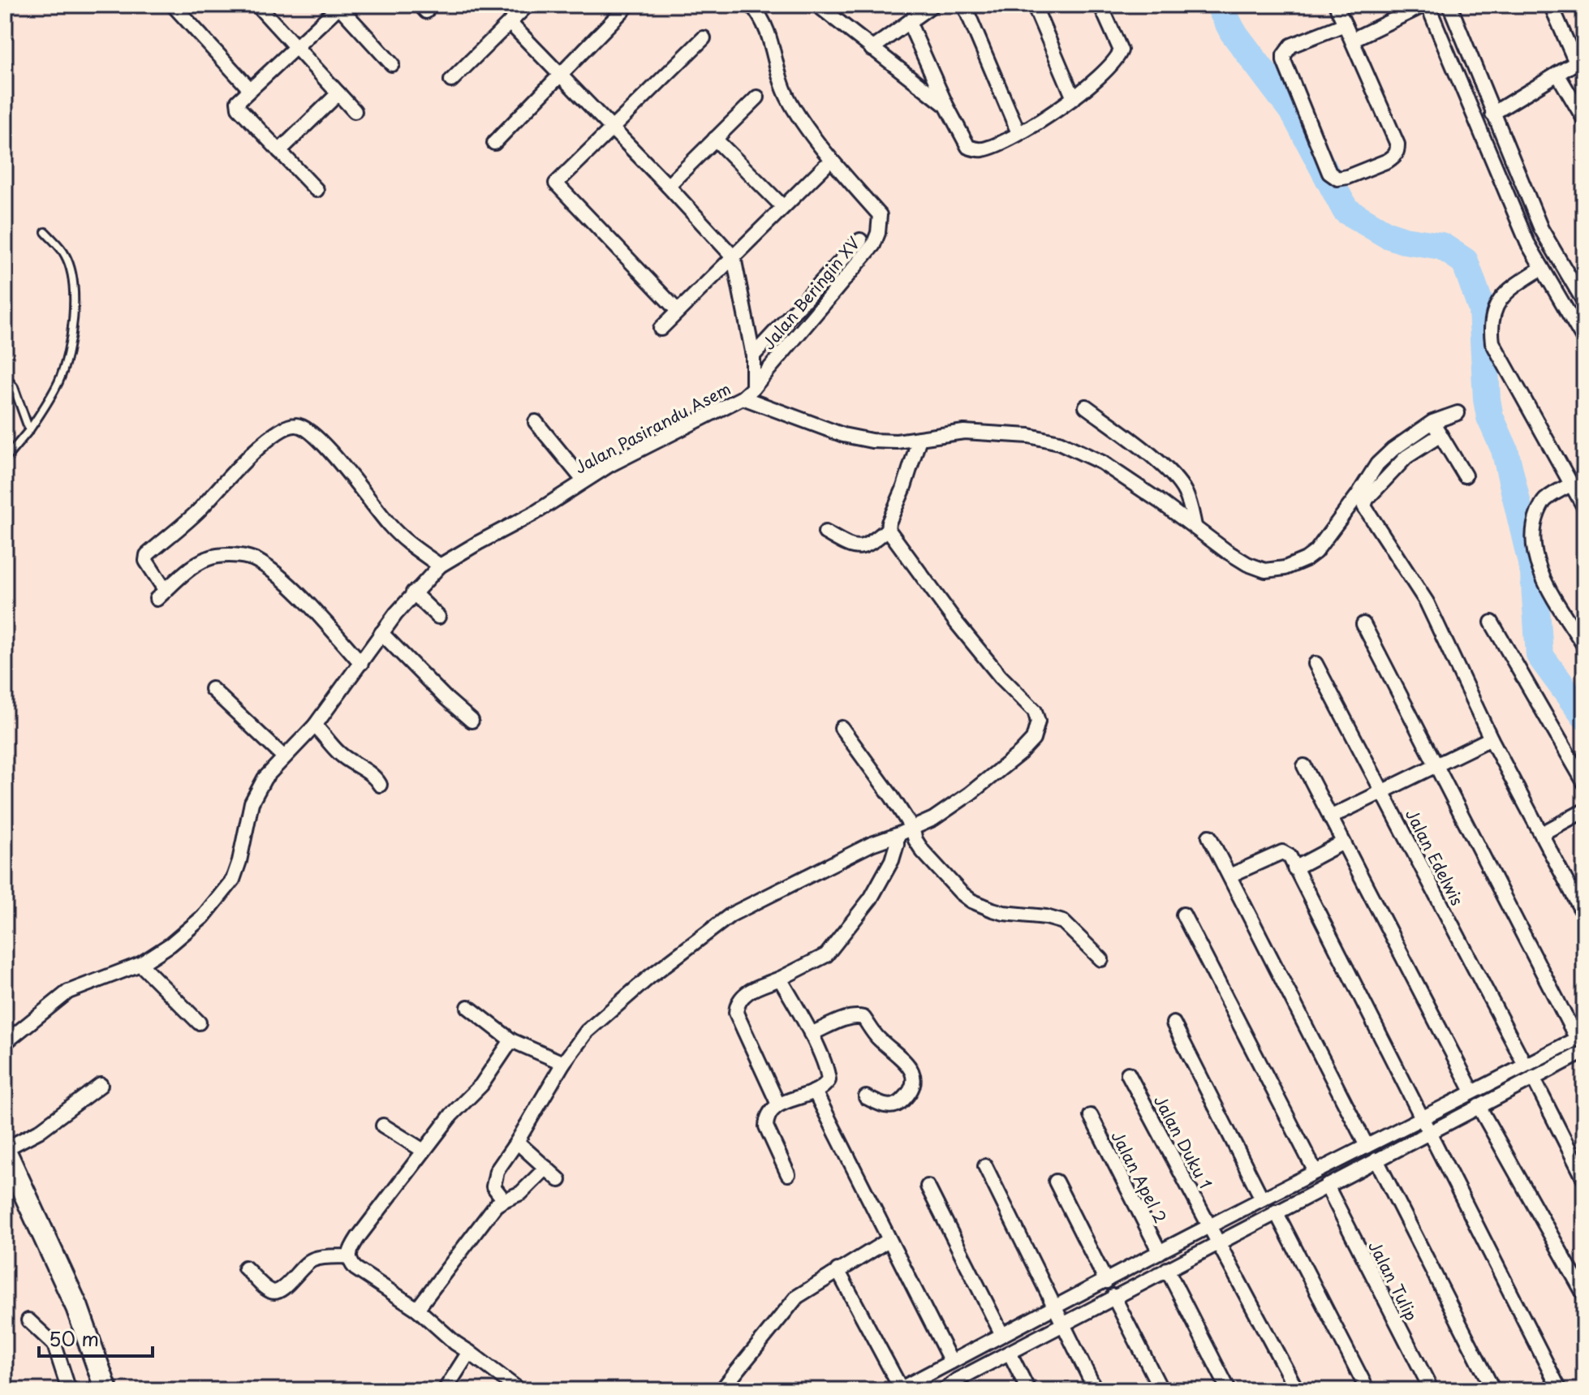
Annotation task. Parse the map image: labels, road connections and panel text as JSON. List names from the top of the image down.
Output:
{
  "streets": {
    "street": [
      "Jalan Beringin XV",
      "Jalan Pasirandu Asem",
      "Jalan Edelwis",
      "Jalan Duku 1",
      "Jalan Apel 2",
      "Jalan Tulip"
    ]
  },
  "crossings": [
    ["Jalan Beringin XV", "Jalan Pasirandu Asem"]
  ],
  "scale_bar": "50 m"
}
